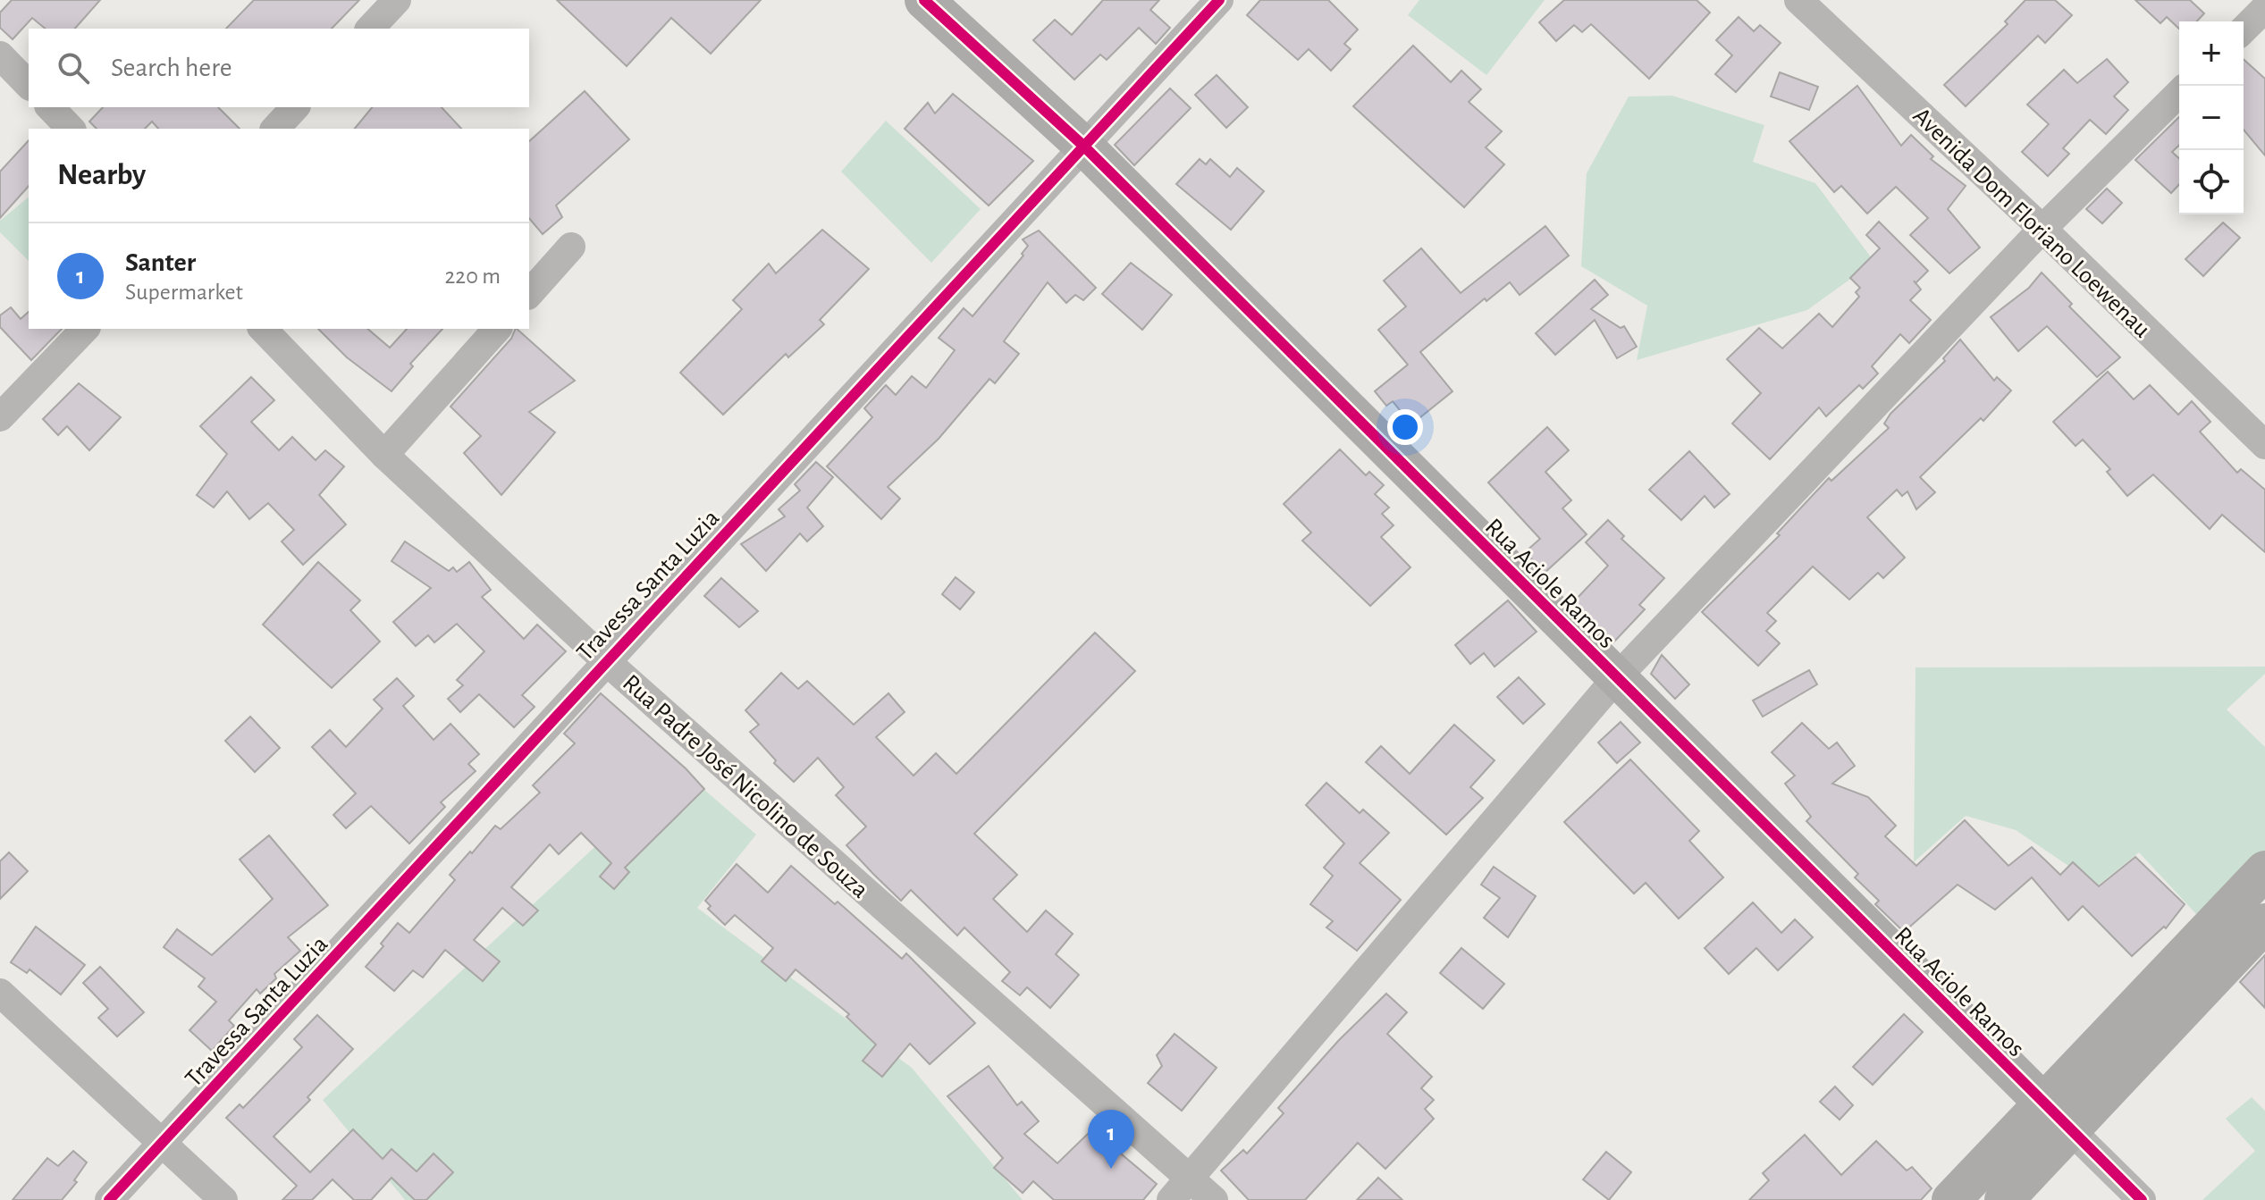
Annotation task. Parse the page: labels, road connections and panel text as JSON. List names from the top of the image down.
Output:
{
  "streets": {
    "street": [
      "Avenida Dom Floriano Loewenau",
      "Rua Aciole Ramos",
      "Travessa Santa Luzia",
      "Rua Padre José Nicolino de Souza"
    ]
  },
  "crossings": [
    ["Rua Aciole Ramos", "Travessa Santa Luzia"],
    ["Travessa Santa Luzia", "Rua Padre José Nicolino de Souza"]
  ],
  "page": {
    "map_buttons": ["+", "−"],
    "search": "Search here",
    "heading": "Nearby",
    "list": [
      {
        "mark": "1",
        "name": "Santer",
        "note": "Supermarket",
        "value": "220 m"
      }
    ],
    "pins": "1"
  }
}
